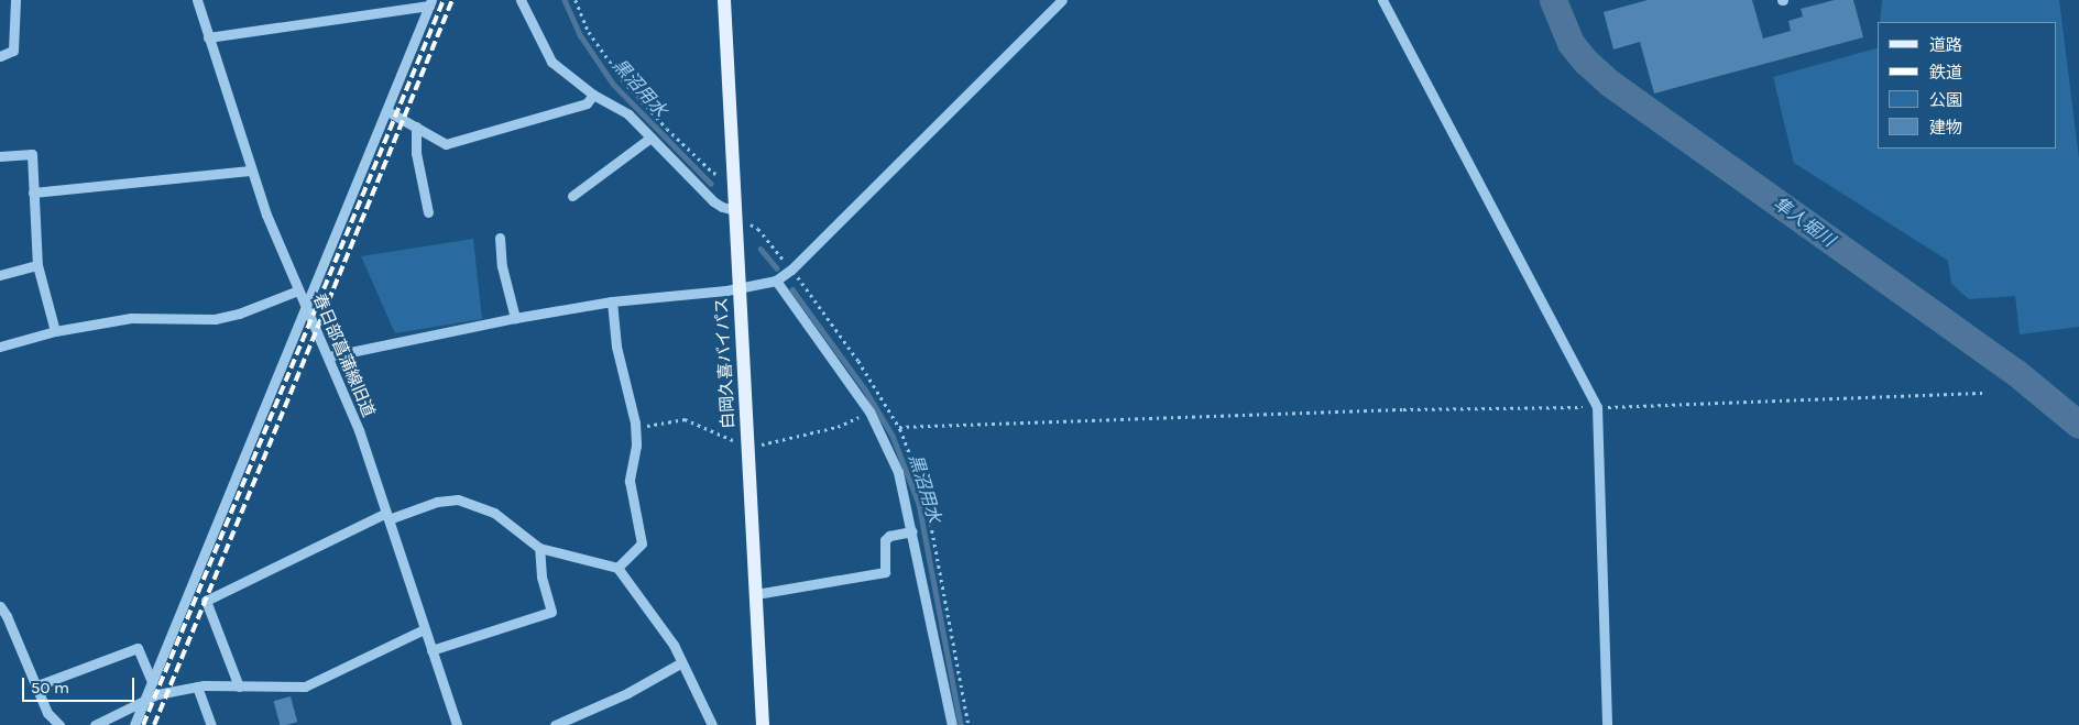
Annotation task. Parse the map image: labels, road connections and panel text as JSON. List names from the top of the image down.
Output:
{
  "streets": {
    "main road": ["白岡久喜バイパス"],
    "street": ["春日部菖蒲線旧道"]
  },
  "water": ["黒沼用水", "隼人堀川"],
  "legend": [
    "道路",
    "鉄道",
    "公園",
    "建物"
  ],
  "scale_bar": "50 m"
}
